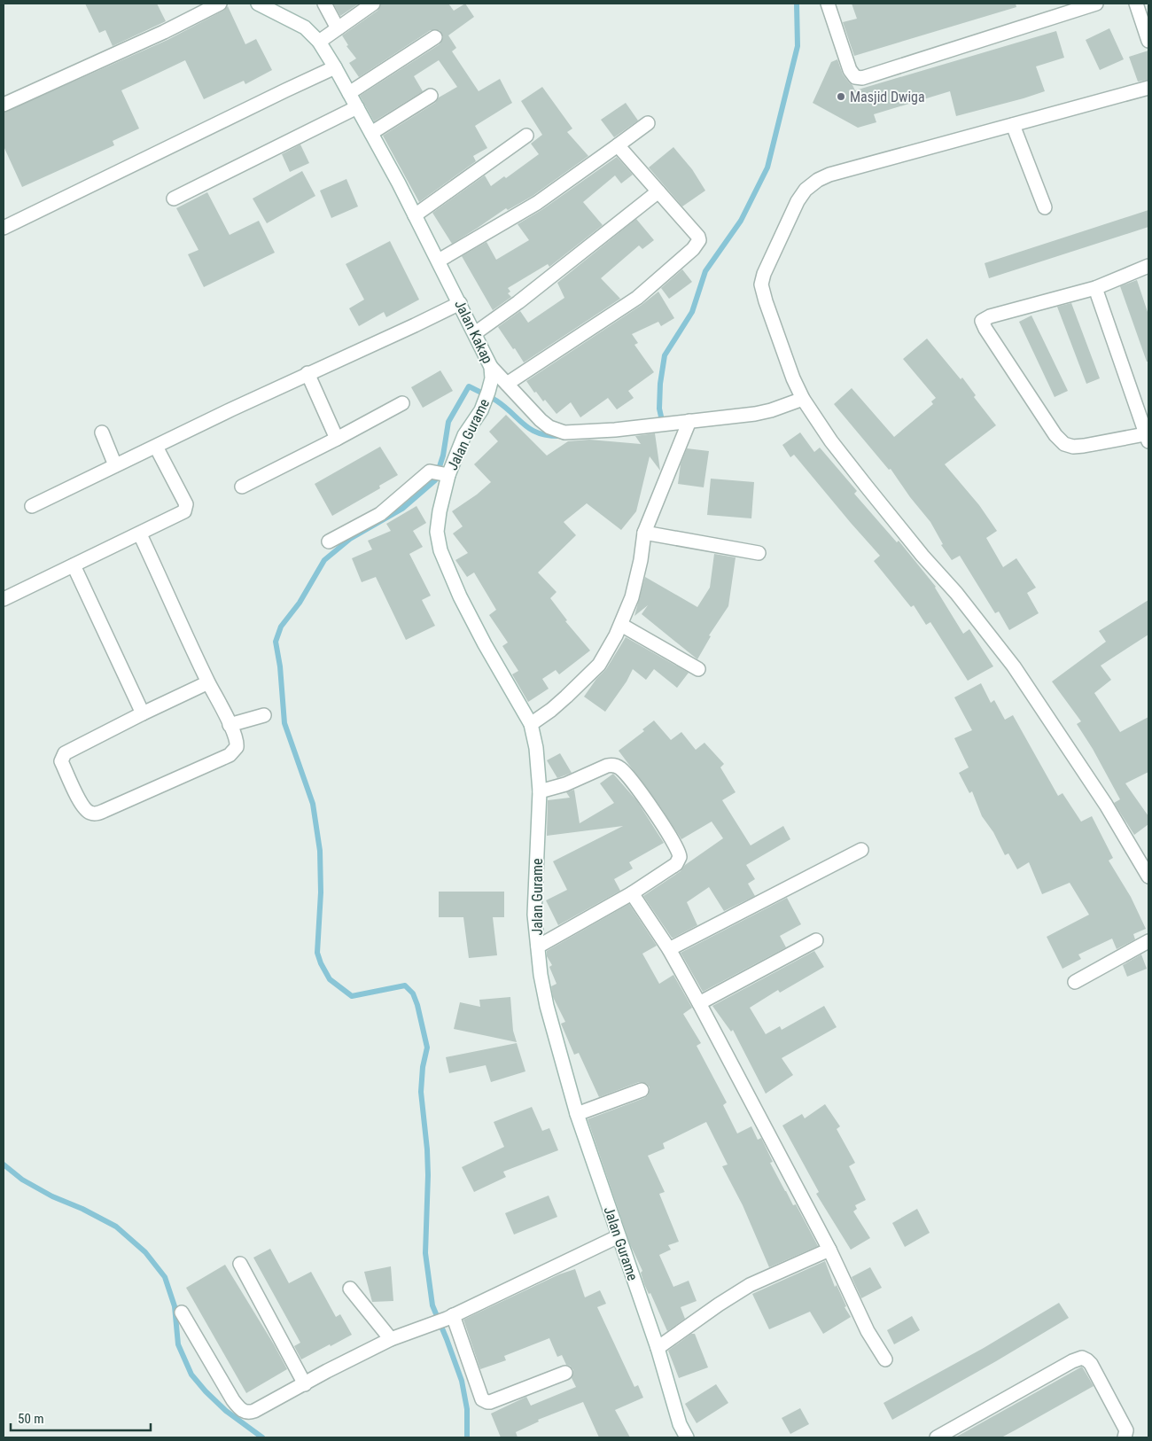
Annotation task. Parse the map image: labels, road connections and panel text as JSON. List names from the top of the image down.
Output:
{
  "streets": {
    "street": ["Jalan Kakap", "Jalan Gurame"]
  },
  "crossings": [
    ["Jalan Kakap", "Jalan Gurame"]
  ],
  "places": ["Masjid Dwiga"],
  "scale_bar": "50 m"
}
